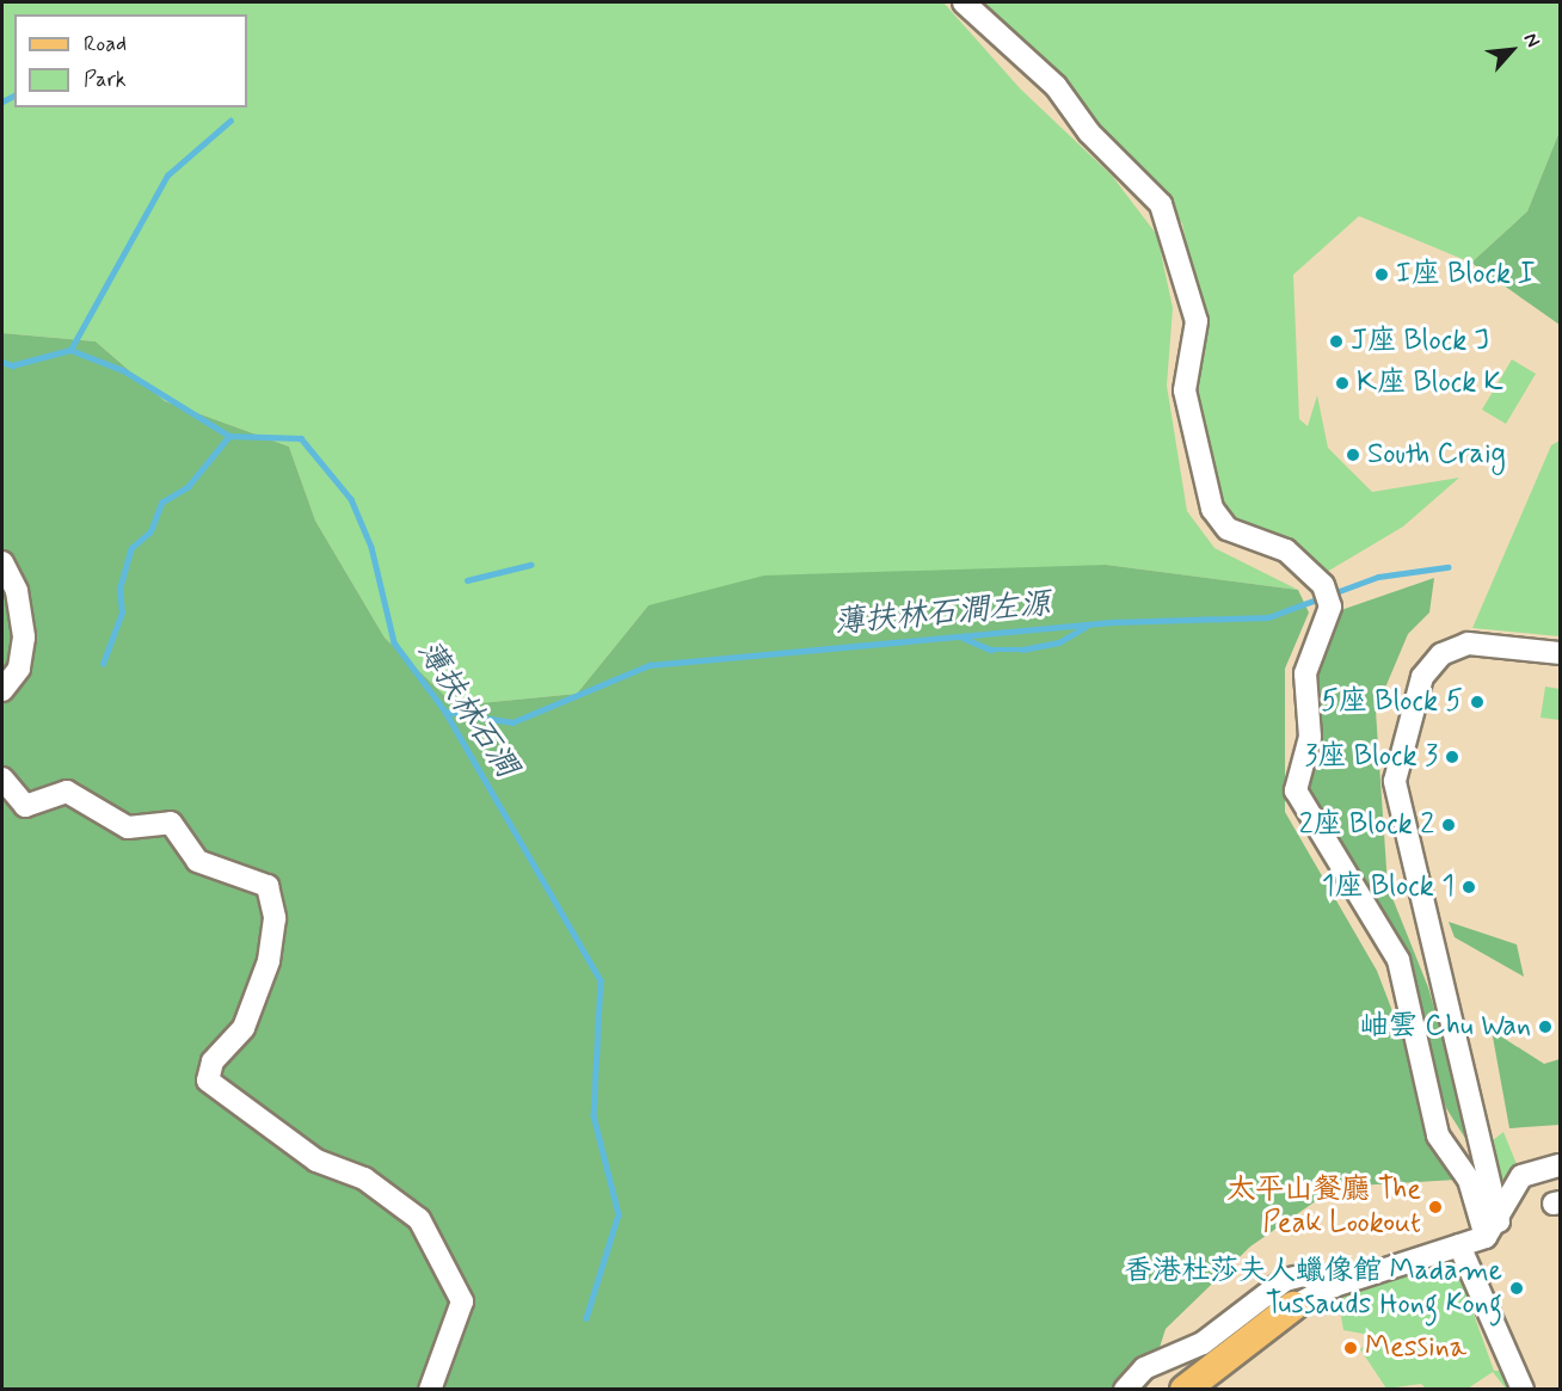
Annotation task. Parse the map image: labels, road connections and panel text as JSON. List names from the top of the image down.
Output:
{
  "water": ["薄扶林石澗左源", "薄扶林石澗"],
  "places": [
    "I座 Block I",
    "J座 Block J",
    "K座 Block K",
    "South Craig",
    "5座 Block 5",
    "3座 Block 3",
    "2座 Block 2",
    "1座 Block 1",
    "岫雲 Chu Wan",
    "太平山餐廳 The Peak Lookout",
    "香港杜莎夫人蠟像館 Madame Tussauds Hong Kong",
    "Messina"
  ],
  "legend": ["Road", "Park"],
  "north": "top right"
}
